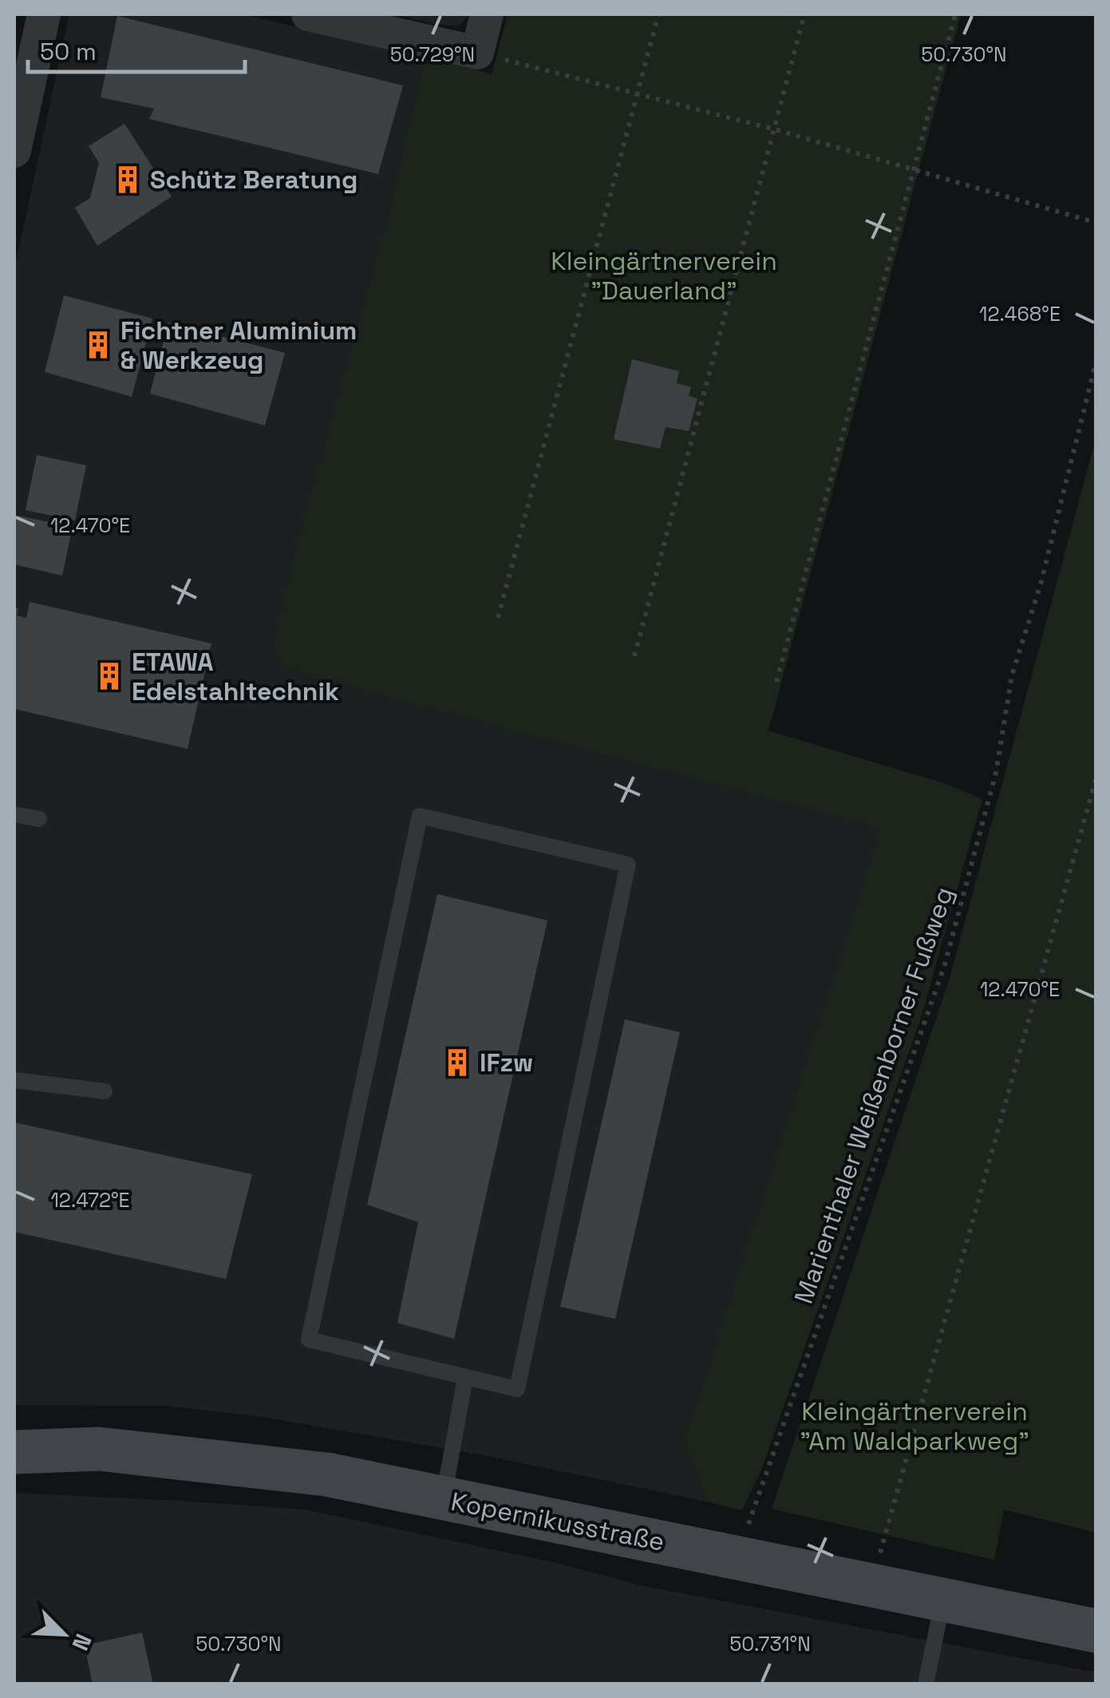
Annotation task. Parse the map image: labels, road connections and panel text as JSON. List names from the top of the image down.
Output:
{
  "streets": {
    "street": ["Kopernikusstraße"],
    "path": ["Marienthaler Weißenborner Fußweg"]
  },
  "crossings": [
    ["Marienthaler Weißenborner Fußweg", "Kopernikusstraße"]
  ],
  "parks": ["Kleingärtnerverein \"Dauerland\"", "Kleingärtnerverein \"Am Waldparkweg\""],
  "places": {
    "building": [
      "Schütz Beratung",
      "Fichtner Aluminium & Werkzeug",
      "ETAWA Edelstahltechnik",
      "IFzw"
    ]
  },
  "scale_bar": "50 m",
  "north": "bottom right",
  "coordinates": [
    "50.729°N",
    "50.730°N",
    "12.468°E",
    "12.470°E",
    "12.472°E",
    "50.731°N"
  ]
}
